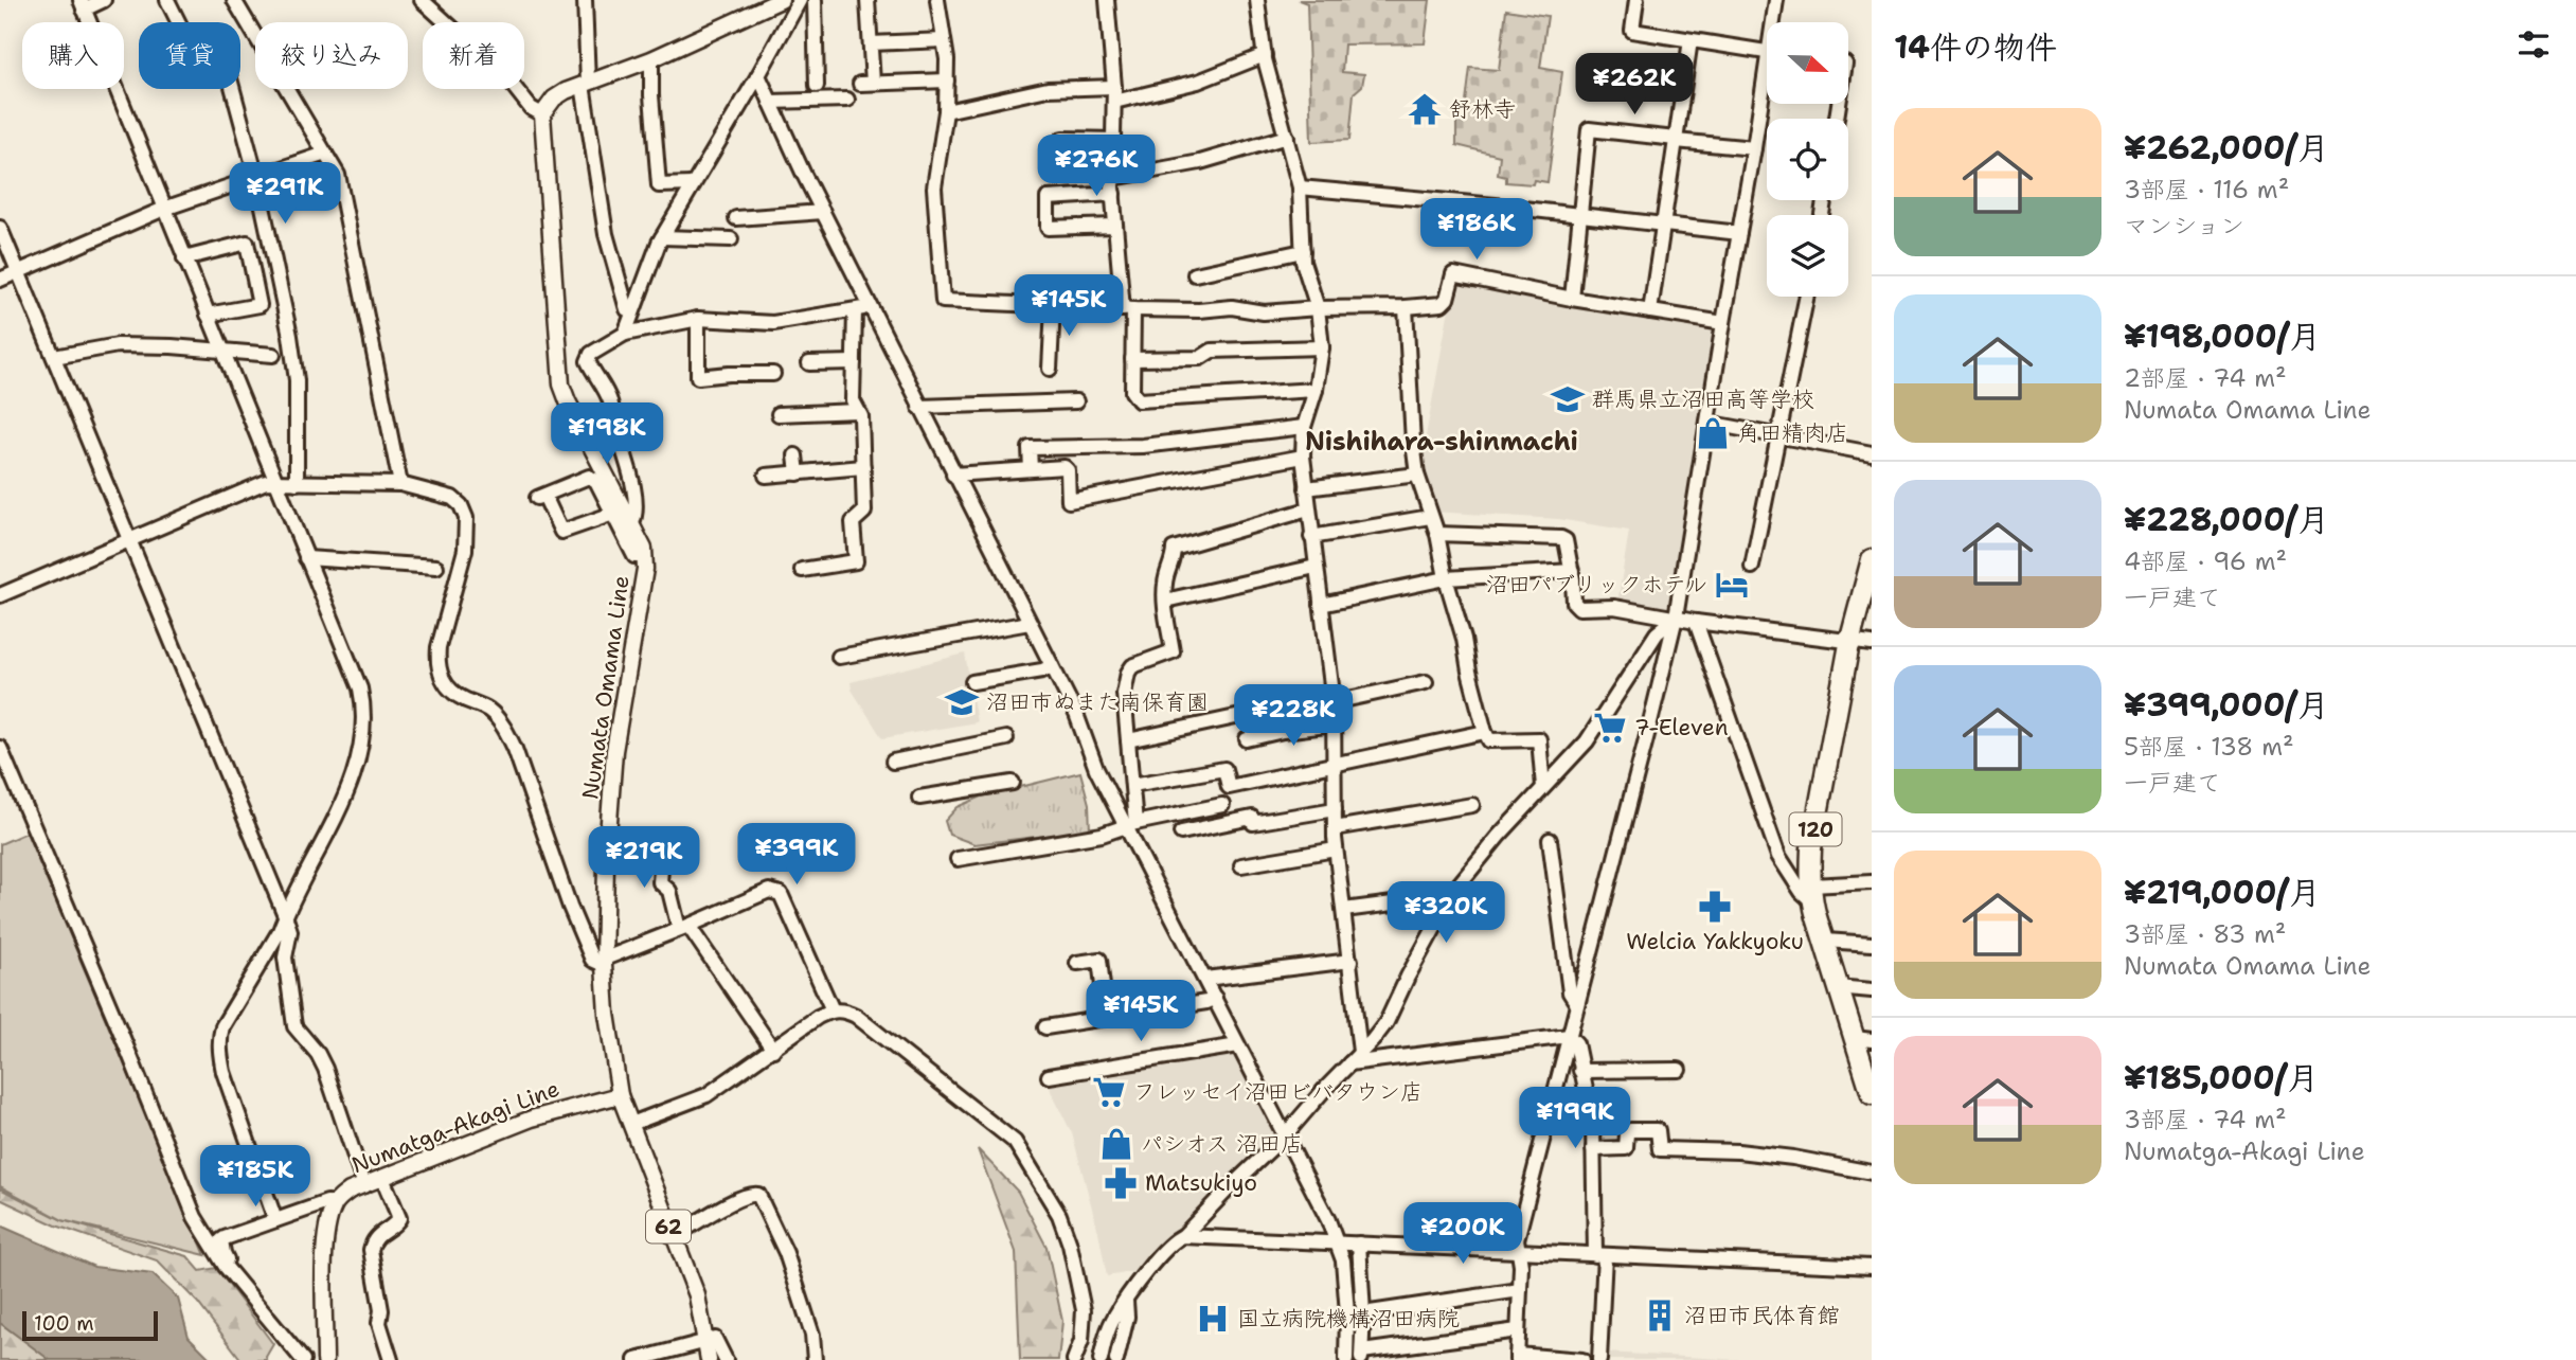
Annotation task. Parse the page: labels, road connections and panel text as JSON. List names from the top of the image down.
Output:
{
  "streets": {
    "highway": ["120"],
    "main road": ["Numata Omama Line", "Numatga-Akagi Line", "62"]
  },
  "crossings": [
    ["Numata Omama Line", "Numatga-Akagi Line"]
  ],
  "districts": ["Nishihara-shinmachi"],
  "places": {
    "temple": ["舒林寺"],
    "school or university": ["群馬県立沼田高等学校", "沼田市ぬまた南保育園"],
    "shop": ["角田精肉店", "パシオス 沼田店"],
    "hotel": ["沼田パブリックホテル"],
    "supermarket": ["7-Eleven", "フレッセイ沼田ビバタウン店"],
    "pharmacy": ["Welcia Yakkyoku", "Matsukiyo"],
    "building": ["沼田市民体育館"],
    "hospital": ["国立病院機構沼田病院"]
  },
  "scale_bar": "100 m",
  "north": "right",
  "page": {
    "heading": "14件の物件",
    "chip": [
      "購入",
      "賃貸",
      "絞り込み",
      "新着"
    ],
    "price": [
      "¥262K",
      "¥276K",
      "¥291K",
      "¥186K",
      "¥145K",
      "¥198K",
      "¥228K",
      "¥399K",
      "¥219K",
      "¥320K",
      "¥145K",
      "¥199K",
      "¥185K",
      "¥200K"
    ],
    "list": [
      {
        "name": "¥262,000/月",
        "note": "3部屋 · 116 m² · マンション"
      },
      {
        "name": "¥198,000/月",
        "note": "2部屋 · 74 m² · Numata Omama Line"
      },
      {
        "name": "¥228,000/月",
        "note": "4部屋 · 96 m² · 一戸建て"
      },
      {
        "name": "¥399,000/月",
        "note": "5部屋 · 138 m² · 一戸建て"
      },
      {
        "name": "¥219,000/月",
        "note": "3部屋 · 83 m² · Numata Omama Line"
      },
      {
        "name": "¥185,000/月",
        "note": "3部屋 · 74 m² · Numatga-Akagi Line"
      }
    ],
    "scale": "100 m"
  }
}
